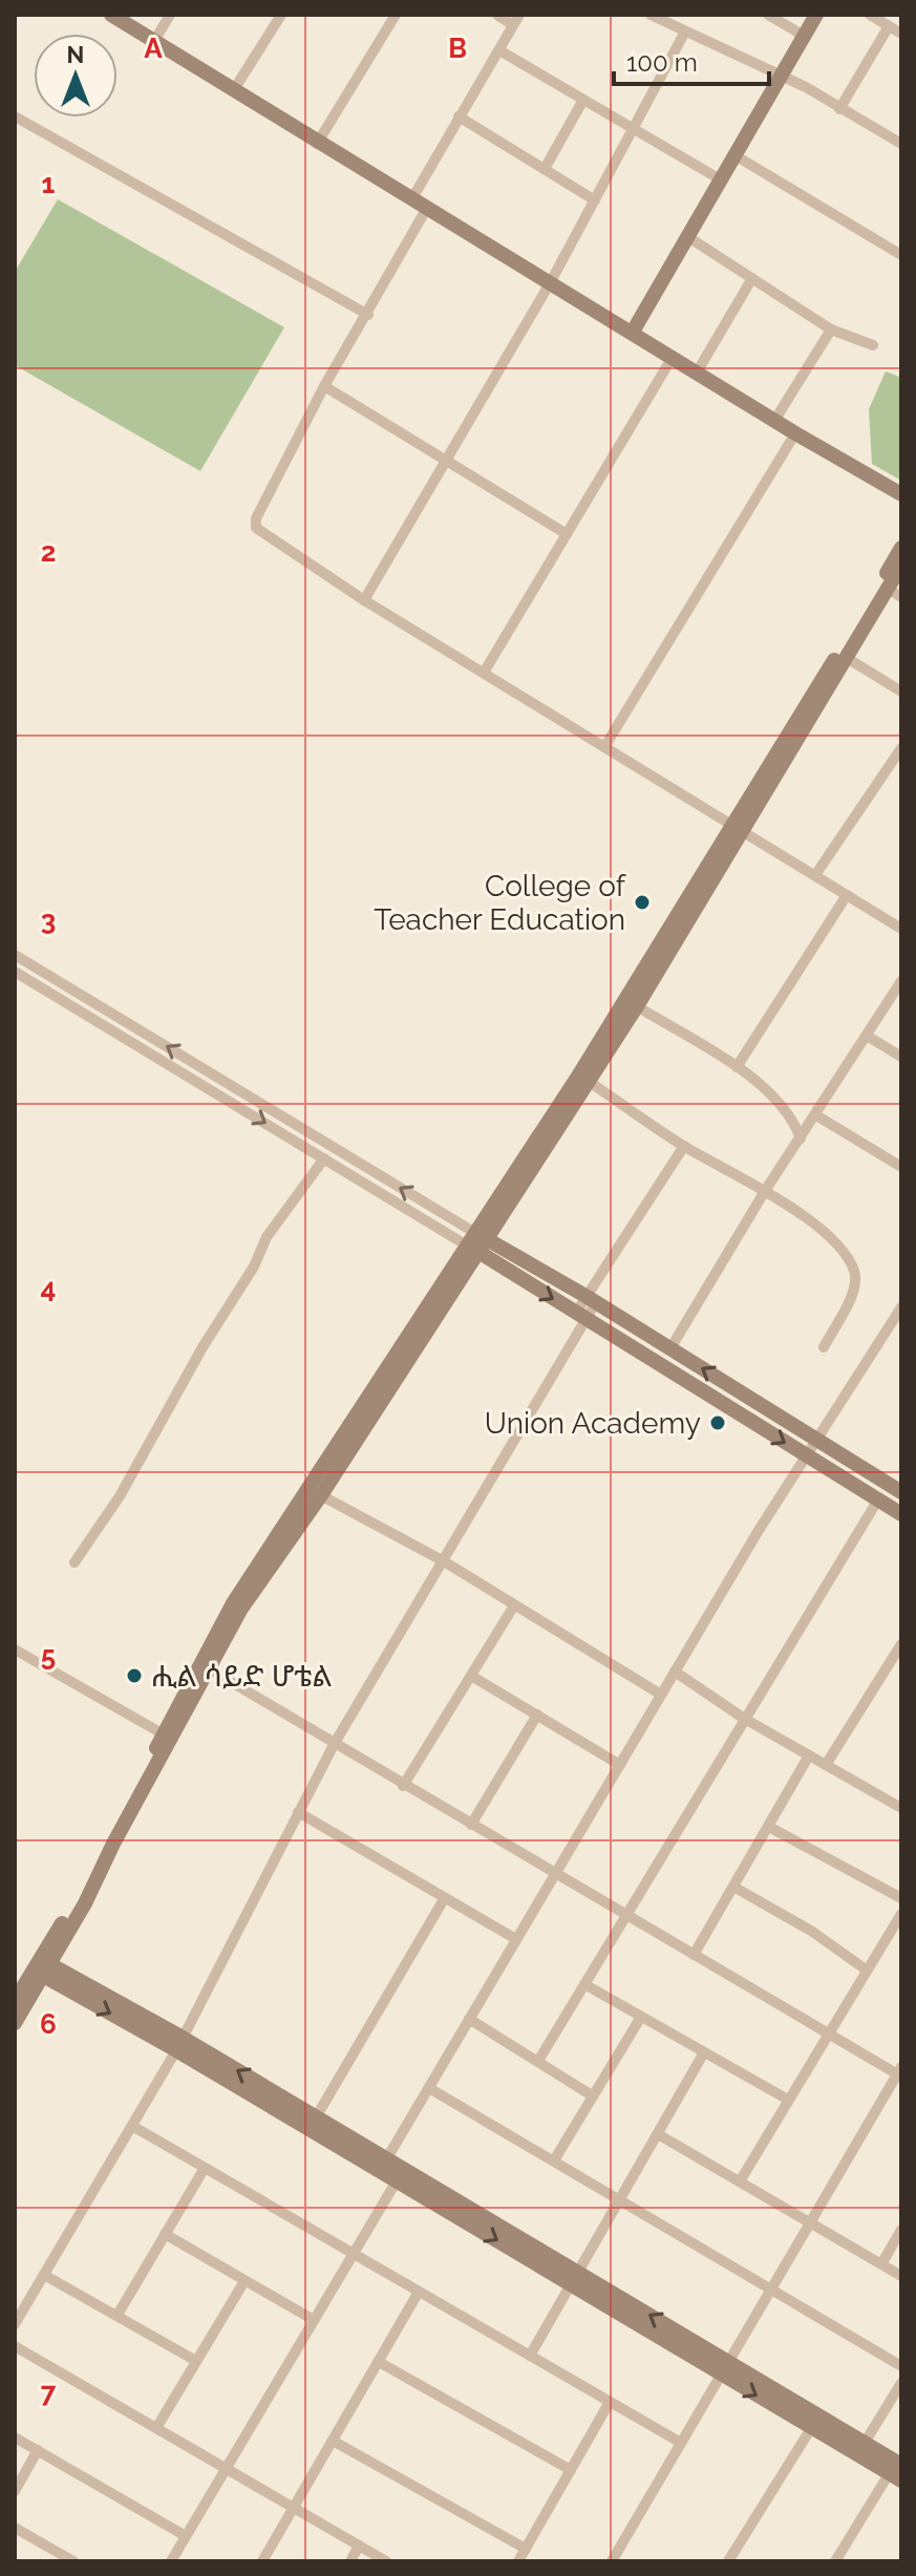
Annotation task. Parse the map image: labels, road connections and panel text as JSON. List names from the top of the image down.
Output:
{
  "places": ["College of Teacher Education", "Union Academy", "ሒል ሳይድ ሆቴል"],
  "scale_bar": "100 m",
  "north": "top",
  "grid": {
    "columns": ["A", "B"],
    "rows": [
      "1",
      "2",
      "3",
      "4",
      "5",
      "6",
      "7"
    ]
  }
}
